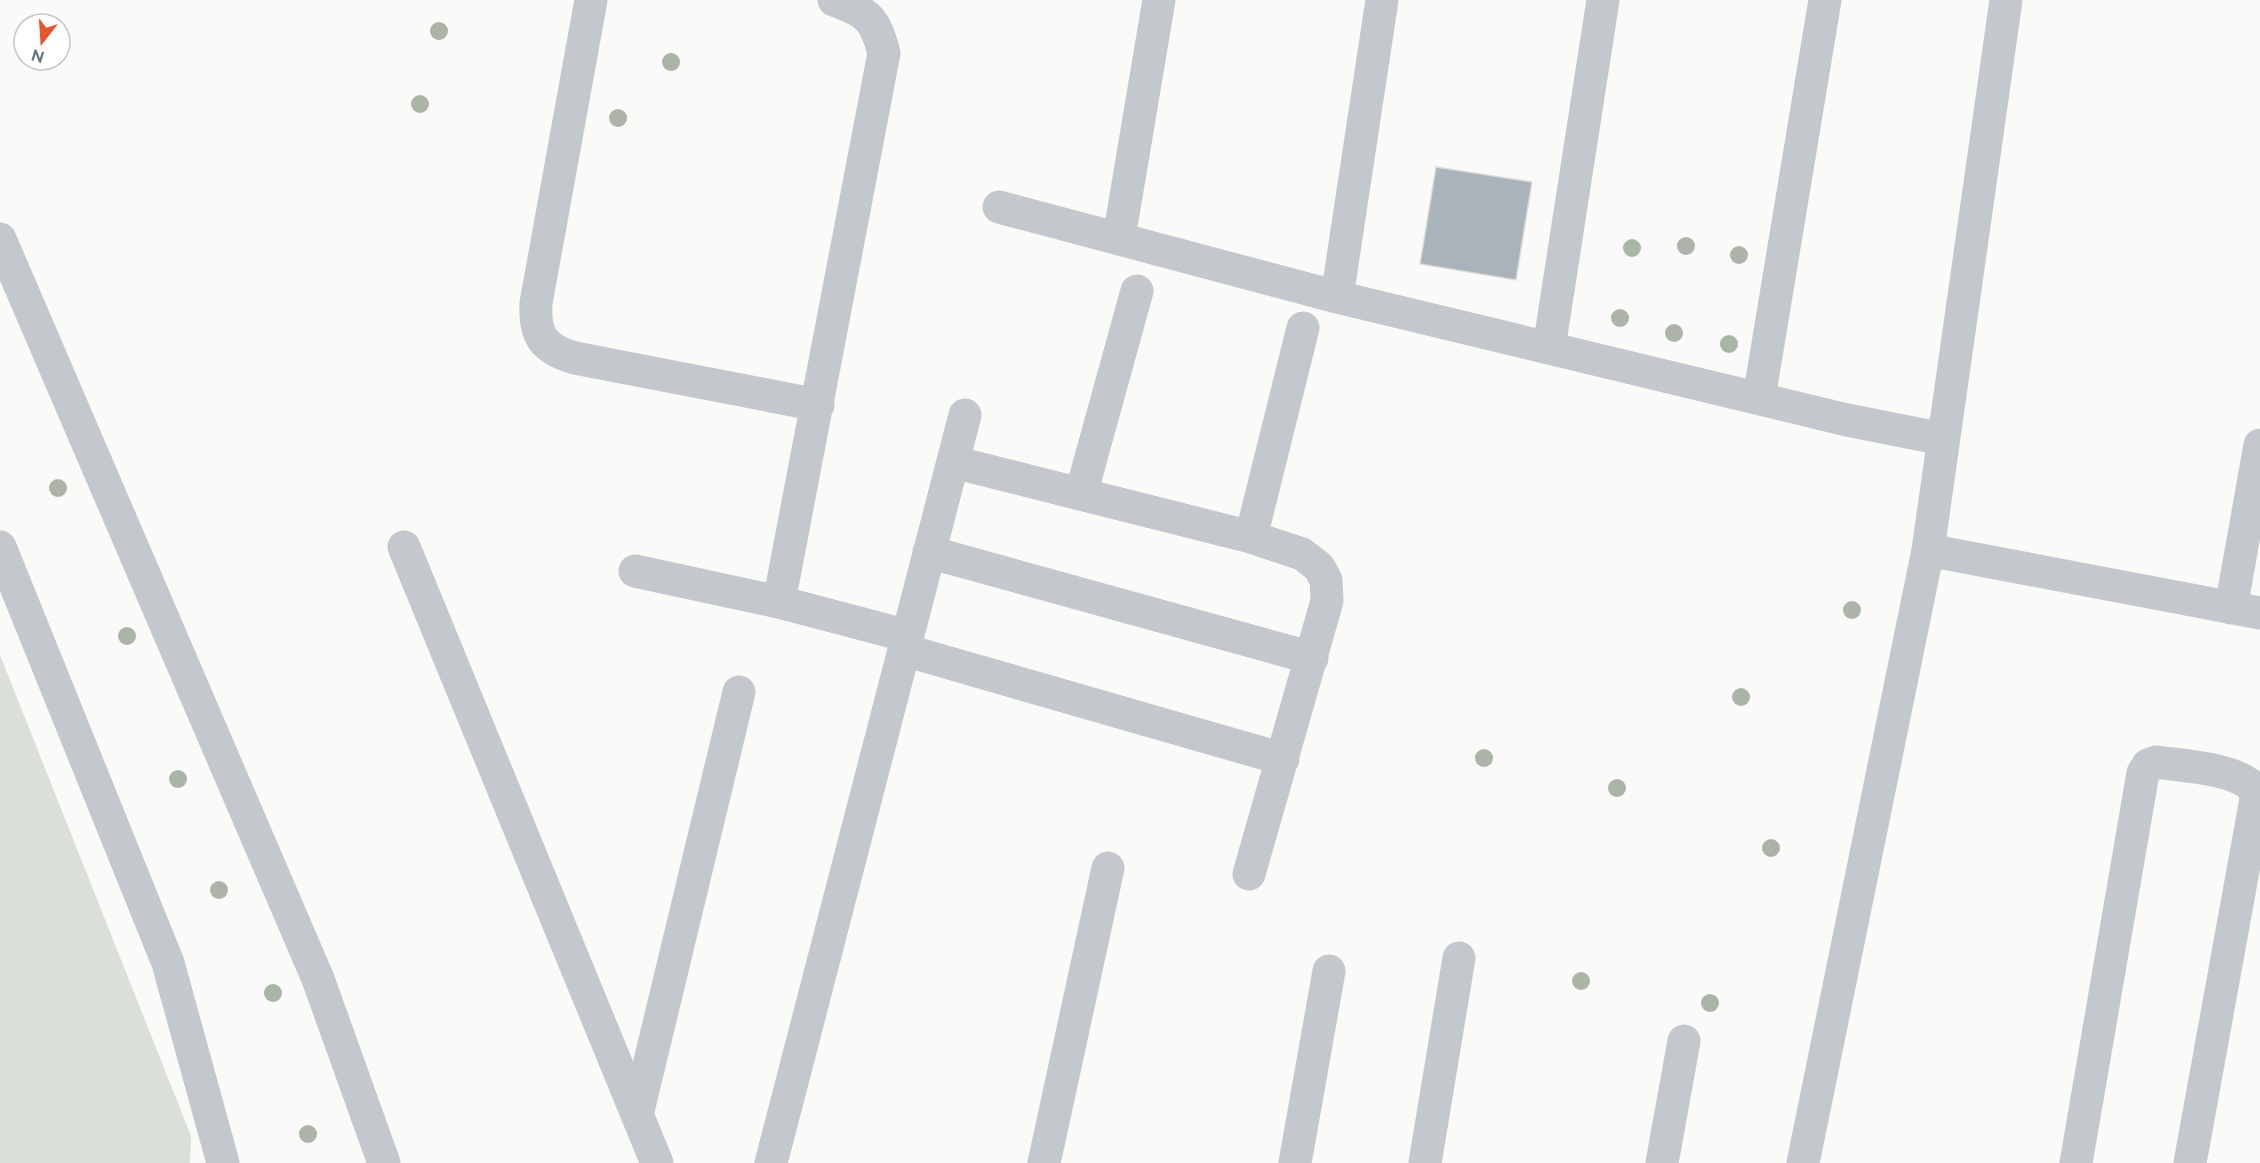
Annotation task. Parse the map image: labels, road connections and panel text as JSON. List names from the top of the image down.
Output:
{
  "north": "bottom"
}
